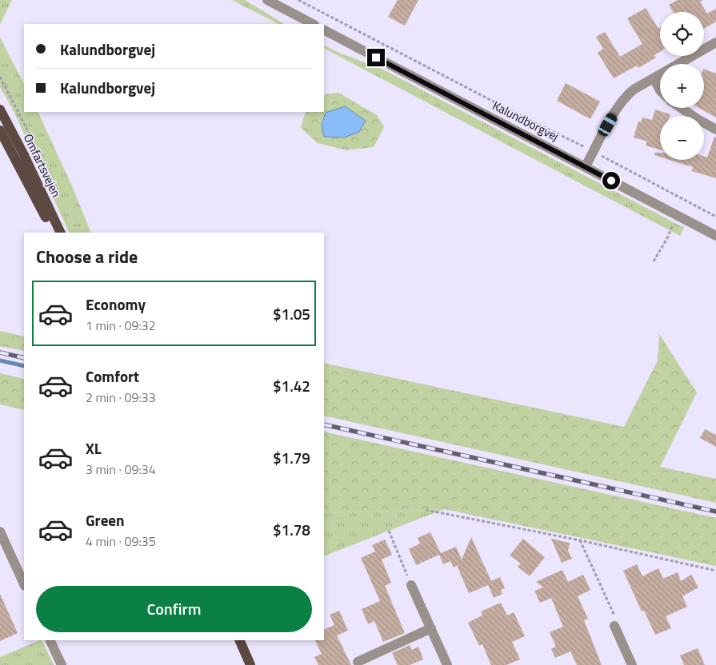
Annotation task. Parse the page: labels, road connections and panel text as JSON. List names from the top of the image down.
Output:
{
  "streets": {
    "main road": ["Omfartsvejen"],
    "street": ["Kalundborgvej"]
  },
  "page": {
    "map_buttons": ["+", "−"],
    "banner": ["Kalundborgvej", "Kalundborgvej"],
    "heading": "Choose a ride",
    "list": [
      {
        "name": "Economy",
        "note": "1 min · 09:32",
        "value": "$1.05"
      },
      {
        "name": "Comfort",
        "note": "2 min · 09:33",
        "value": "$1.42"
      },
      {
        "name": "XL",
        "note": "3 min · 09:34",
        "value": "$1.79"
      },
      {
        "name": "Green",
        "note": "4 min · 09:35",
        "value": "$1.78"
      }
    ],
    "buttons": "Confirm"
  }
}
